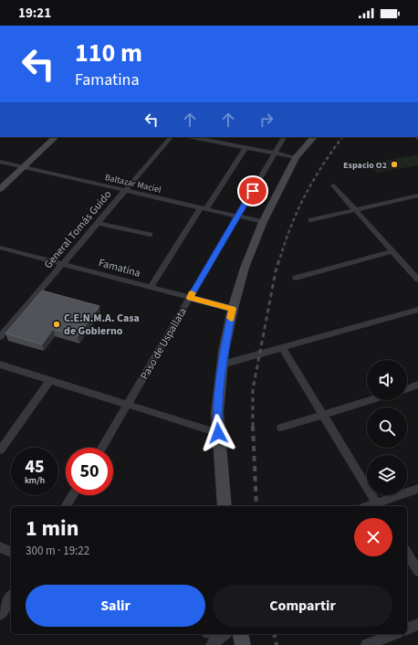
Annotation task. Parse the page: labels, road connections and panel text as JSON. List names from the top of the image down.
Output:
{
  "streets": {
    "street": [
      "Baltazar Maciel",
      "General Tomás Guido",
      "Famatina",
      "Paso de Uspallata"
    ]
  },
  "crossings": [
    ["Baltazar Maciel", "General Tomás Guido"],
    ["Baltazar Maciel", "Paso de Uspallata"],
    ["General Tomás Guido", "Famatina"],
    ["Famatina", "Paso de Uspallata"]
  ],
  "places": ["Espacio O2", "C.E.N.M.A. Casa de Gobierno"],
  "page": {
    "status": "19:21",
    "turn": ["110 m", "Famatina"],
    "speed": "45 km/h",
    "limit": "50",
    "heading": ["1 min", "300 m · 19:22"],
    "buttons": ["Salir", "Compartir"]
  }
}
